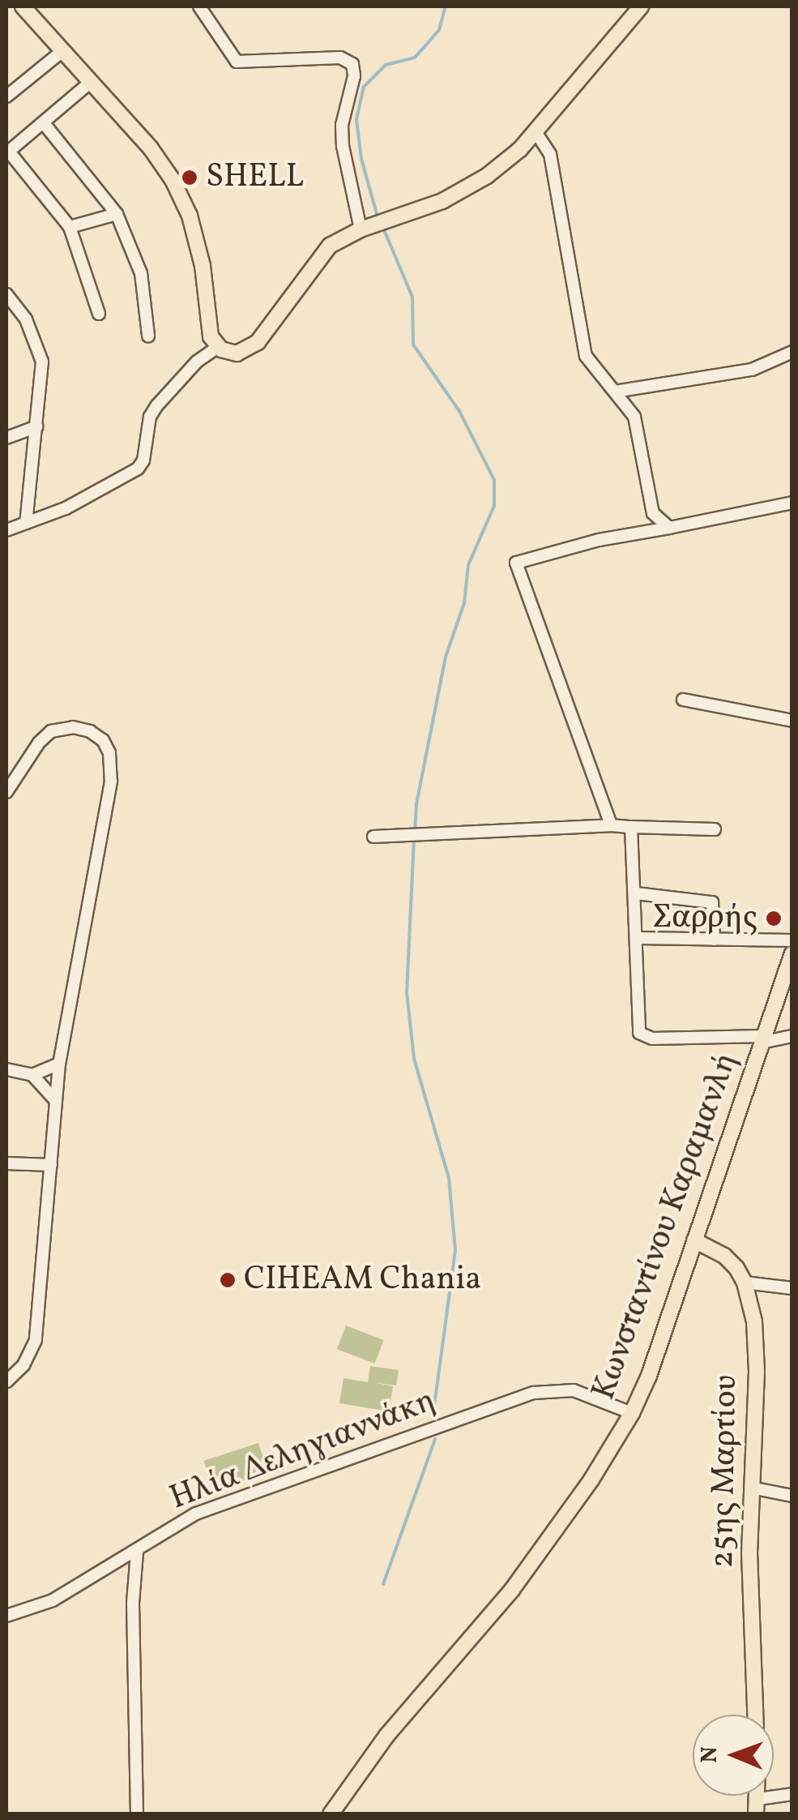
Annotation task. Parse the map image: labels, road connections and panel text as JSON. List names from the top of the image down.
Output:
{
  "streets": {
    "main road": ["Κωνσταντίνου Καραμανλή", "25ης Μαρτίου"],
    "street": ["Ηλία Δεληγιαννάκη"]
  },
  "crossings": [
    ["Κωνσταντίνου Καραμανλή", "Ηλία Δεληγιαννάκη"],
    ["Κωνσταντίνου Καραμανλή", "25ης Μαρτίου"]
  ],
  "places": ["SHELL", "Σαρρής", "CIHEAM Chania"],
  "north": "left"
}
